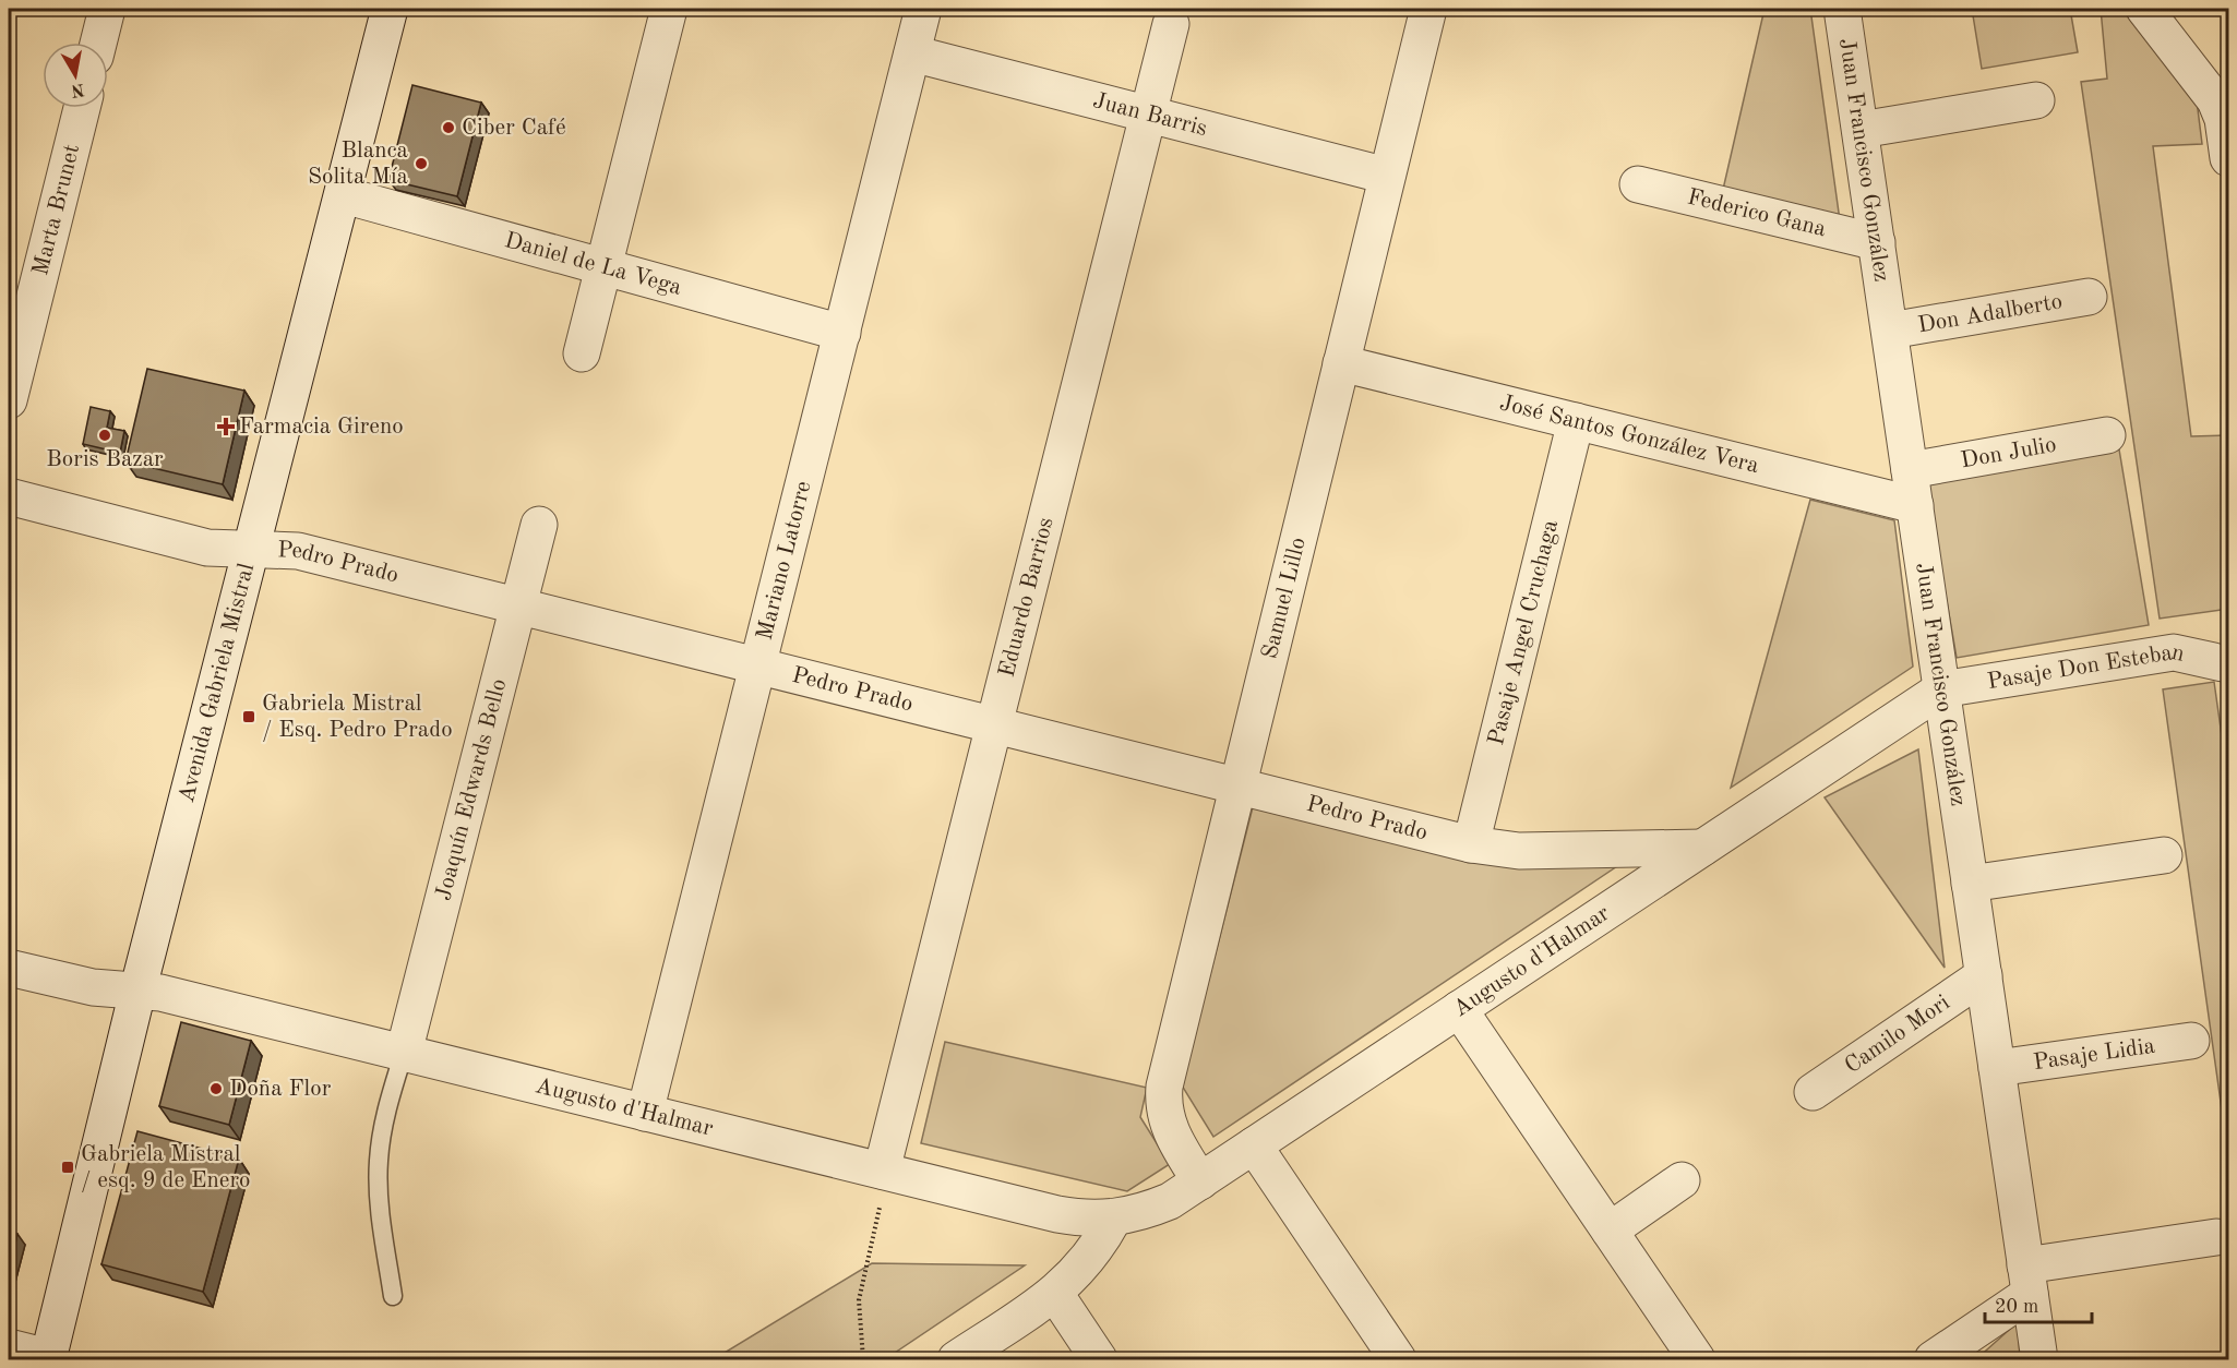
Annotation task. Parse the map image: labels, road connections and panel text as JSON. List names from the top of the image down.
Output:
{
  "streets": {
    "street": [
      "Juan Barris",
      "Juan Francisco González",
      "Marta Brunet",
      "Federico Gana",
      "Daniel de La Vega",
      "Don Adalberto",
      "José Santos González Vera",
      "Don Julio",
      "Mariano Latorre",
      "Pedro Prado",
      "Eduardo Barrios",
      "Samuel Lillo",
      "Pasaje Angel Cruchaga",
      "Pasaje Don Esteban",
      "Avenida Gabriela Mistral",
      "Joaquín Edwards Bello",
      "Augusto d'Halmar",
      "Camilo Mori",
      "Pasaje Lidia"
    ]
  },
  "crossings": [
    ["Juan Barris", "Mariano Latorre"],
    ["Juan Barris", "Eduardo Barrios"],
    ["Juan Barris", "Samuel Lillo"],
    ["Juan Francisco González", "Federico Gana"],
    ["Juan Francisco González", "Don Adalberto"],
    ["Juan Francisco González", "José Santos González Vera"],
    ["Juan Francisco González", "Don Julio"],
    ["Juan Francisco González", "Pasaje Don Esteban"],
    ["Juan Francisco González", "Augusto d'Halmar"],
    ["Juan Francisco González", "Camilo Mori"],
    ["Juan Francisco González", "Pasaje Lidia"],
    ["Daniel de La Vega", "Mariano Latorre"],
    ["Daniel de La Vega", "Avenida Gabriela Mistral"],
    ["José Santos González Vera", "Samuel Lillo"],
    ["José Santos González Vera", "Pasaje Angel Cruchaga"],
    ["Mariano Latorre", "Pedro Prado"],
    ["Mariano Latorre", "Augusto d'Halmar"],
    ["Pedro Prado", "Eduardo Barrios"],
    ["Pedro Prado", "Samuel Lillo"],
    ["Pedro Prado", "Pasaje Angel Cruchaga"],
    ["Pedro Prado", "Avenida Gabriela Mistral"],
    ["Pedro Prado", "Joaquín Edwards Bello"],
    ["Pedro Prado", "Augusto d'Halmar"],
    ["Eduardo Barrios", "Augusto d'Halmar"],
    ["Samuel Lillo", "Augusto d'Halmar"],
    ["Pasaje Don Esteban", "Augusto d'Halmar"],
    ["Avenida Gabriela Mistral", "Augusto d'Halmar"],
    ["Joaquín Edwards Bello", "Augusto d'Halmar"]
  ],
  "places": {
    "other": [
      "Ciber Café",
      "Blanca Solita Mía",
      "Boris Bazar",
      "Doña Flor"
    ],
    "health": ["Farmacia Gireno"],
    "transit": ["Gabriela Mistral / Esq. Pedro Prado", "Gabriela Mistral / esq. 9 de Enero"]
  },
  "scale_bar": "20 m",
  "north": "bottom"
}
